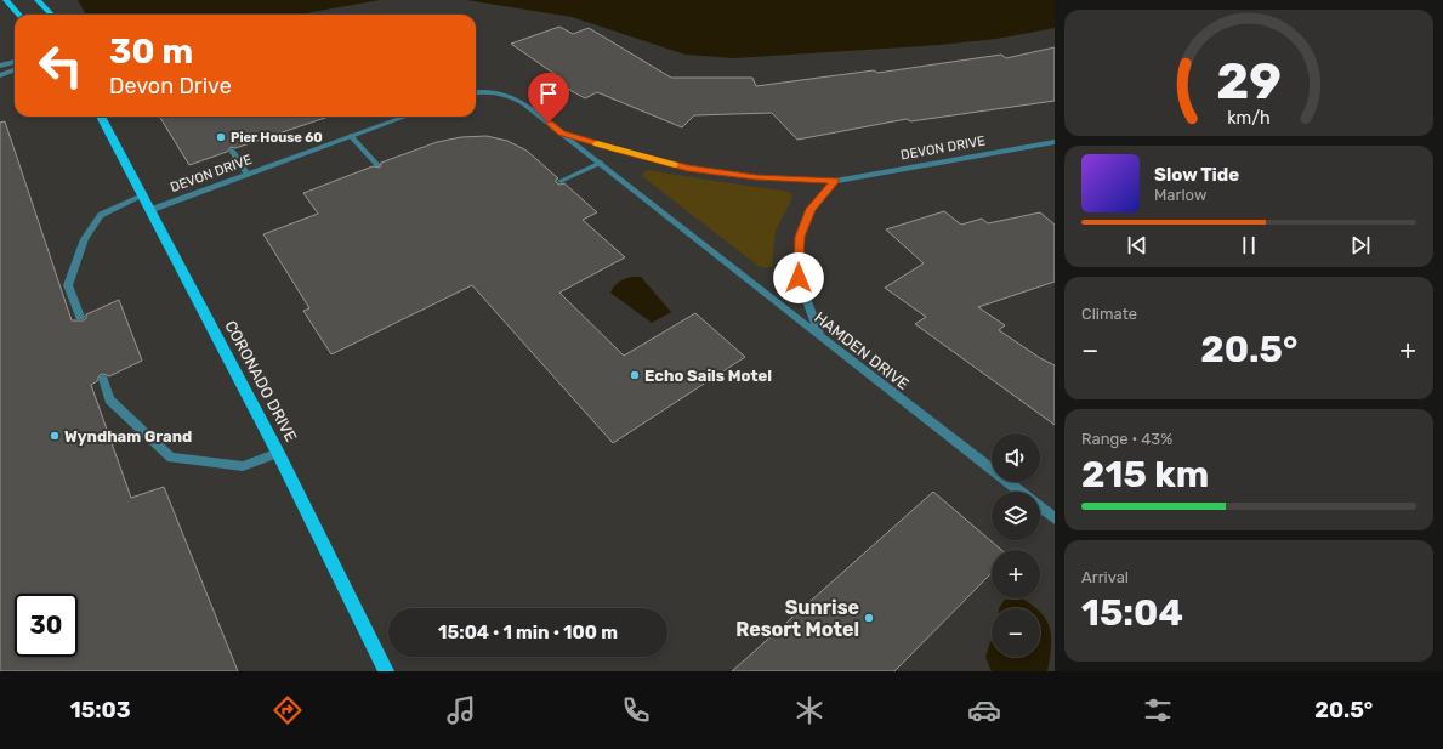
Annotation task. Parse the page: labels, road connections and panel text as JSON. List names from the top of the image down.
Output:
{
  "streets": {
    "main road": ["CORONADO DRIVE"],
    "street": ["DEVON DRIVE", "HAMDEN DRIVE"]
  },
  "crossings": [
    ["DEVON DRIVE", "HAMDEN DRIVE"],
    ["DEVON DRIVE", "CORONADO DRIVE"]
  ],
  "places": [
    "Pier House 60",
    "Echo Sails Motel",
    "Wyndham Grand",
    "Sunrise Resort Motel"
  ],
  "page": {
    "turn": ["30 m", "Devon Drive"],
    "song": ["Slow Tide", "Marlow"],
    "tile": [
      "Climate",
      ["Range · 43%", "215 km"],
      ["Arrival", "15:04"]
    ],
    "heat": ["−", "20.5°", "+"],
    "map_buttons": ["+", "−"],
    "limit": "30",
    "trip": "15:04 · 1 min · 100 m",
    "tabs": ["15:03", "20.5°"],
    "gauge": ["29", "km/h"]
  }
}
